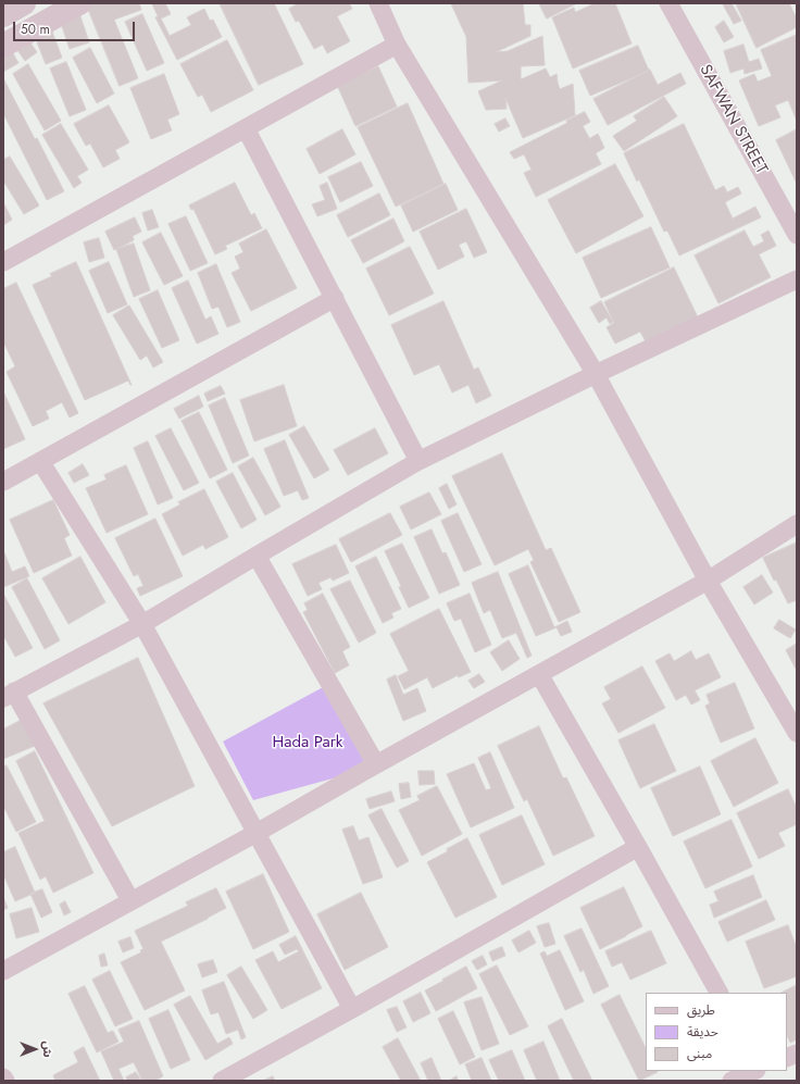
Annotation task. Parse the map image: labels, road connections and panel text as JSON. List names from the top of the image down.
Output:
{
  "streets": {
    "street": ["SAFWAN STREET"]
  },
  "parks": ["Hada Park"],
  "legend": ["طريق", "حديقة", "مبنى"],
  "scale_bar": "50 m",
  "north": "right"
}
